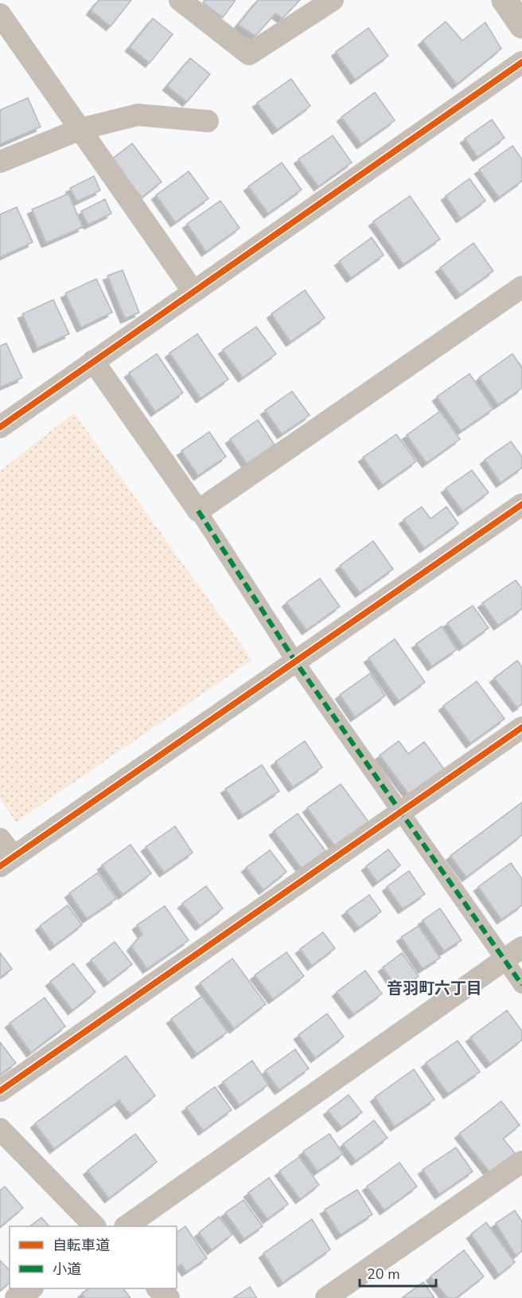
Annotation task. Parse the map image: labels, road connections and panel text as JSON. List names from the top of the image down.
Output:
{
  "districts": ["音羽町六丁目"],
  "legend": ["自転車道", "小道"],
  "scale_bar": "20 m"
}
